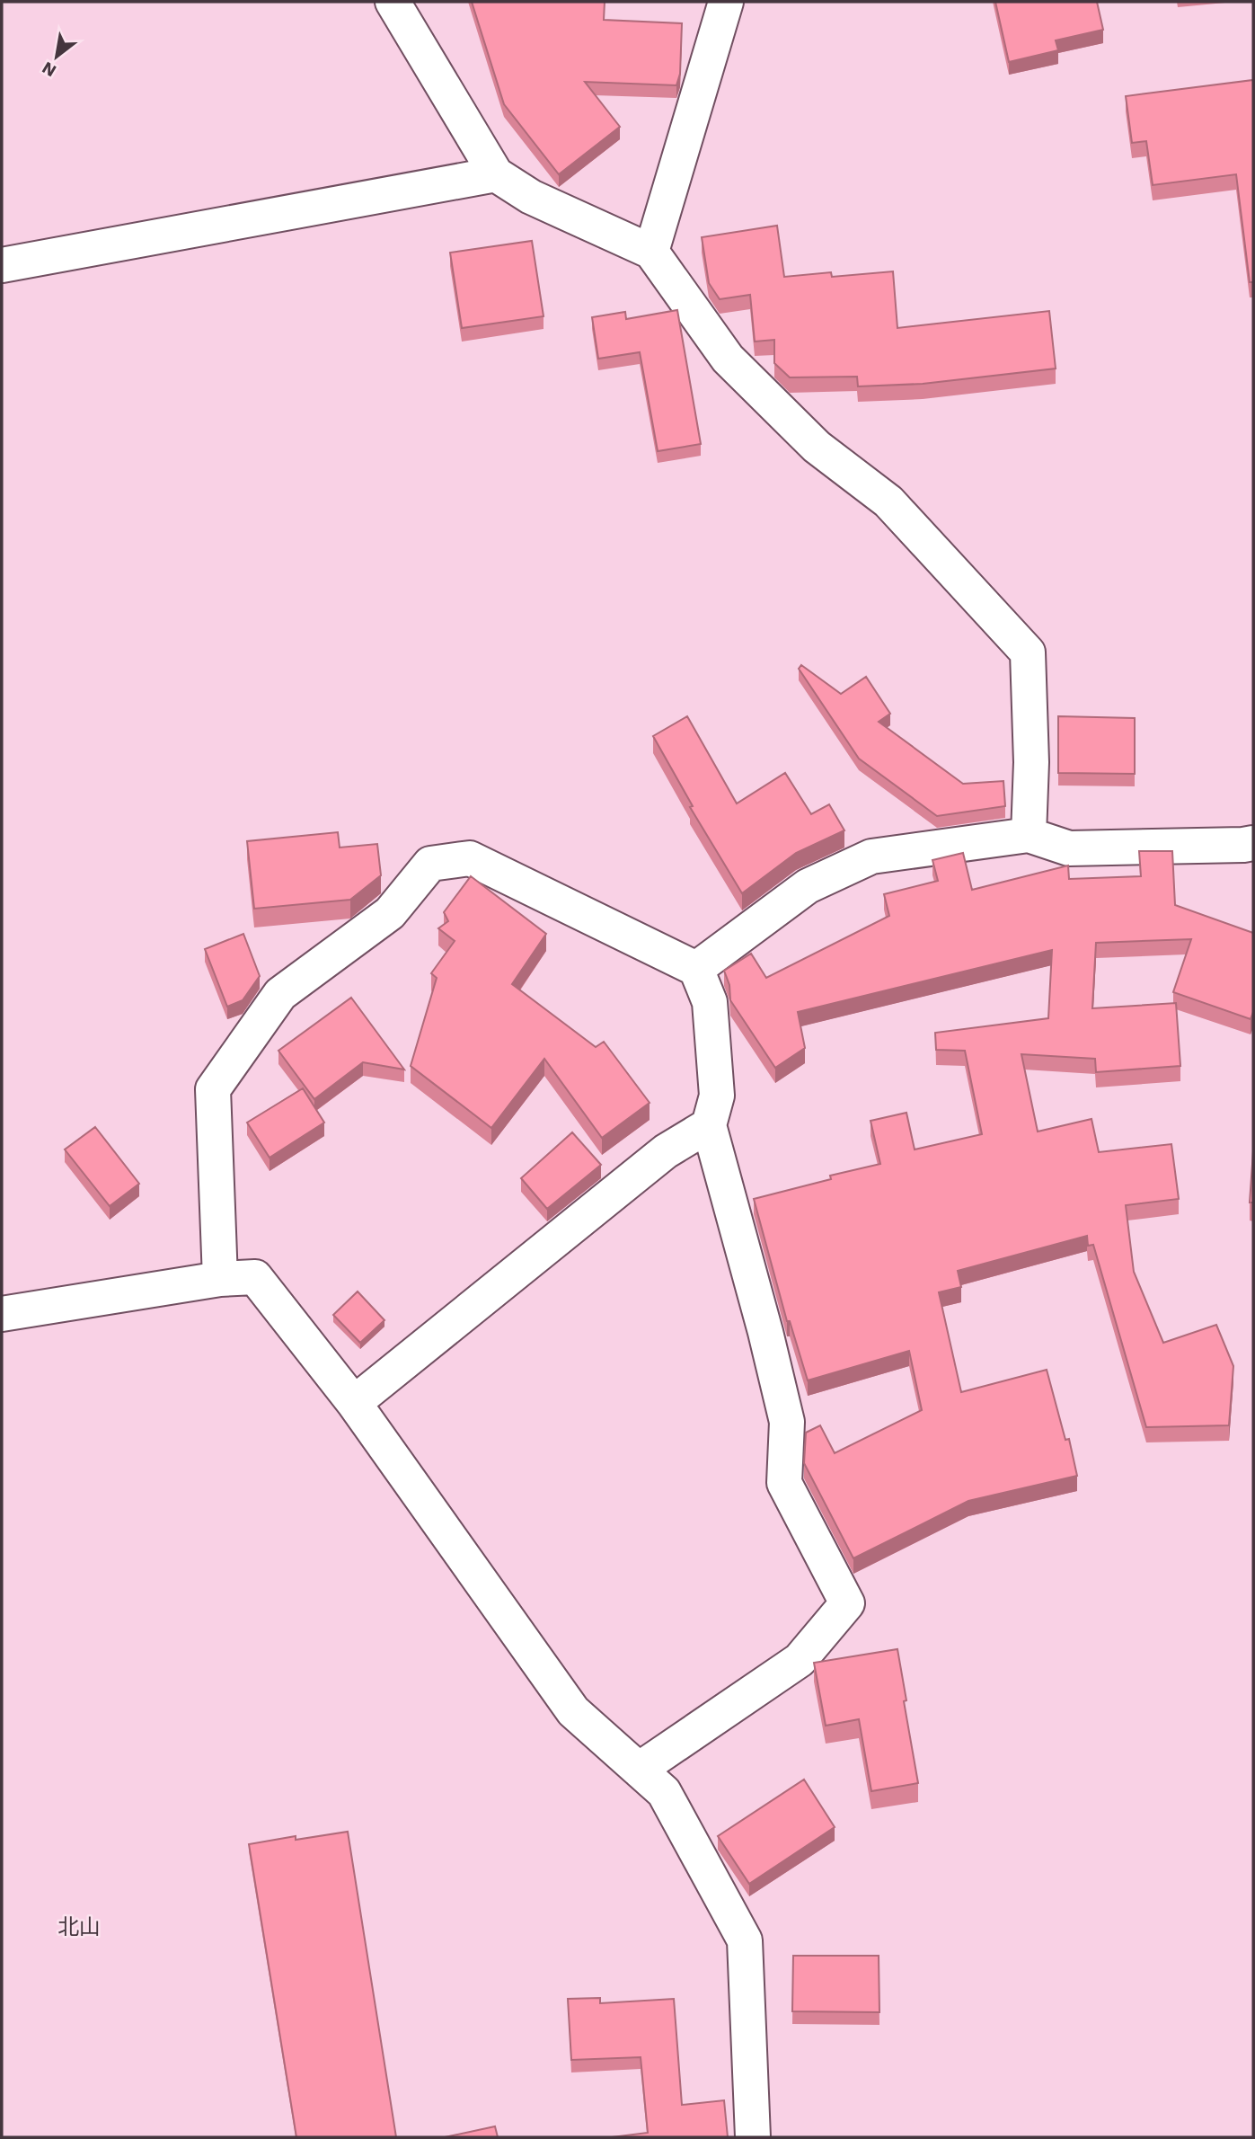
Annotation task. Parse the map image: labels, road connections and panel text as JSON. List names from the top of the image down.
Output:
{
  "districts": ["北山"],
  "north": "bottom left"
}
